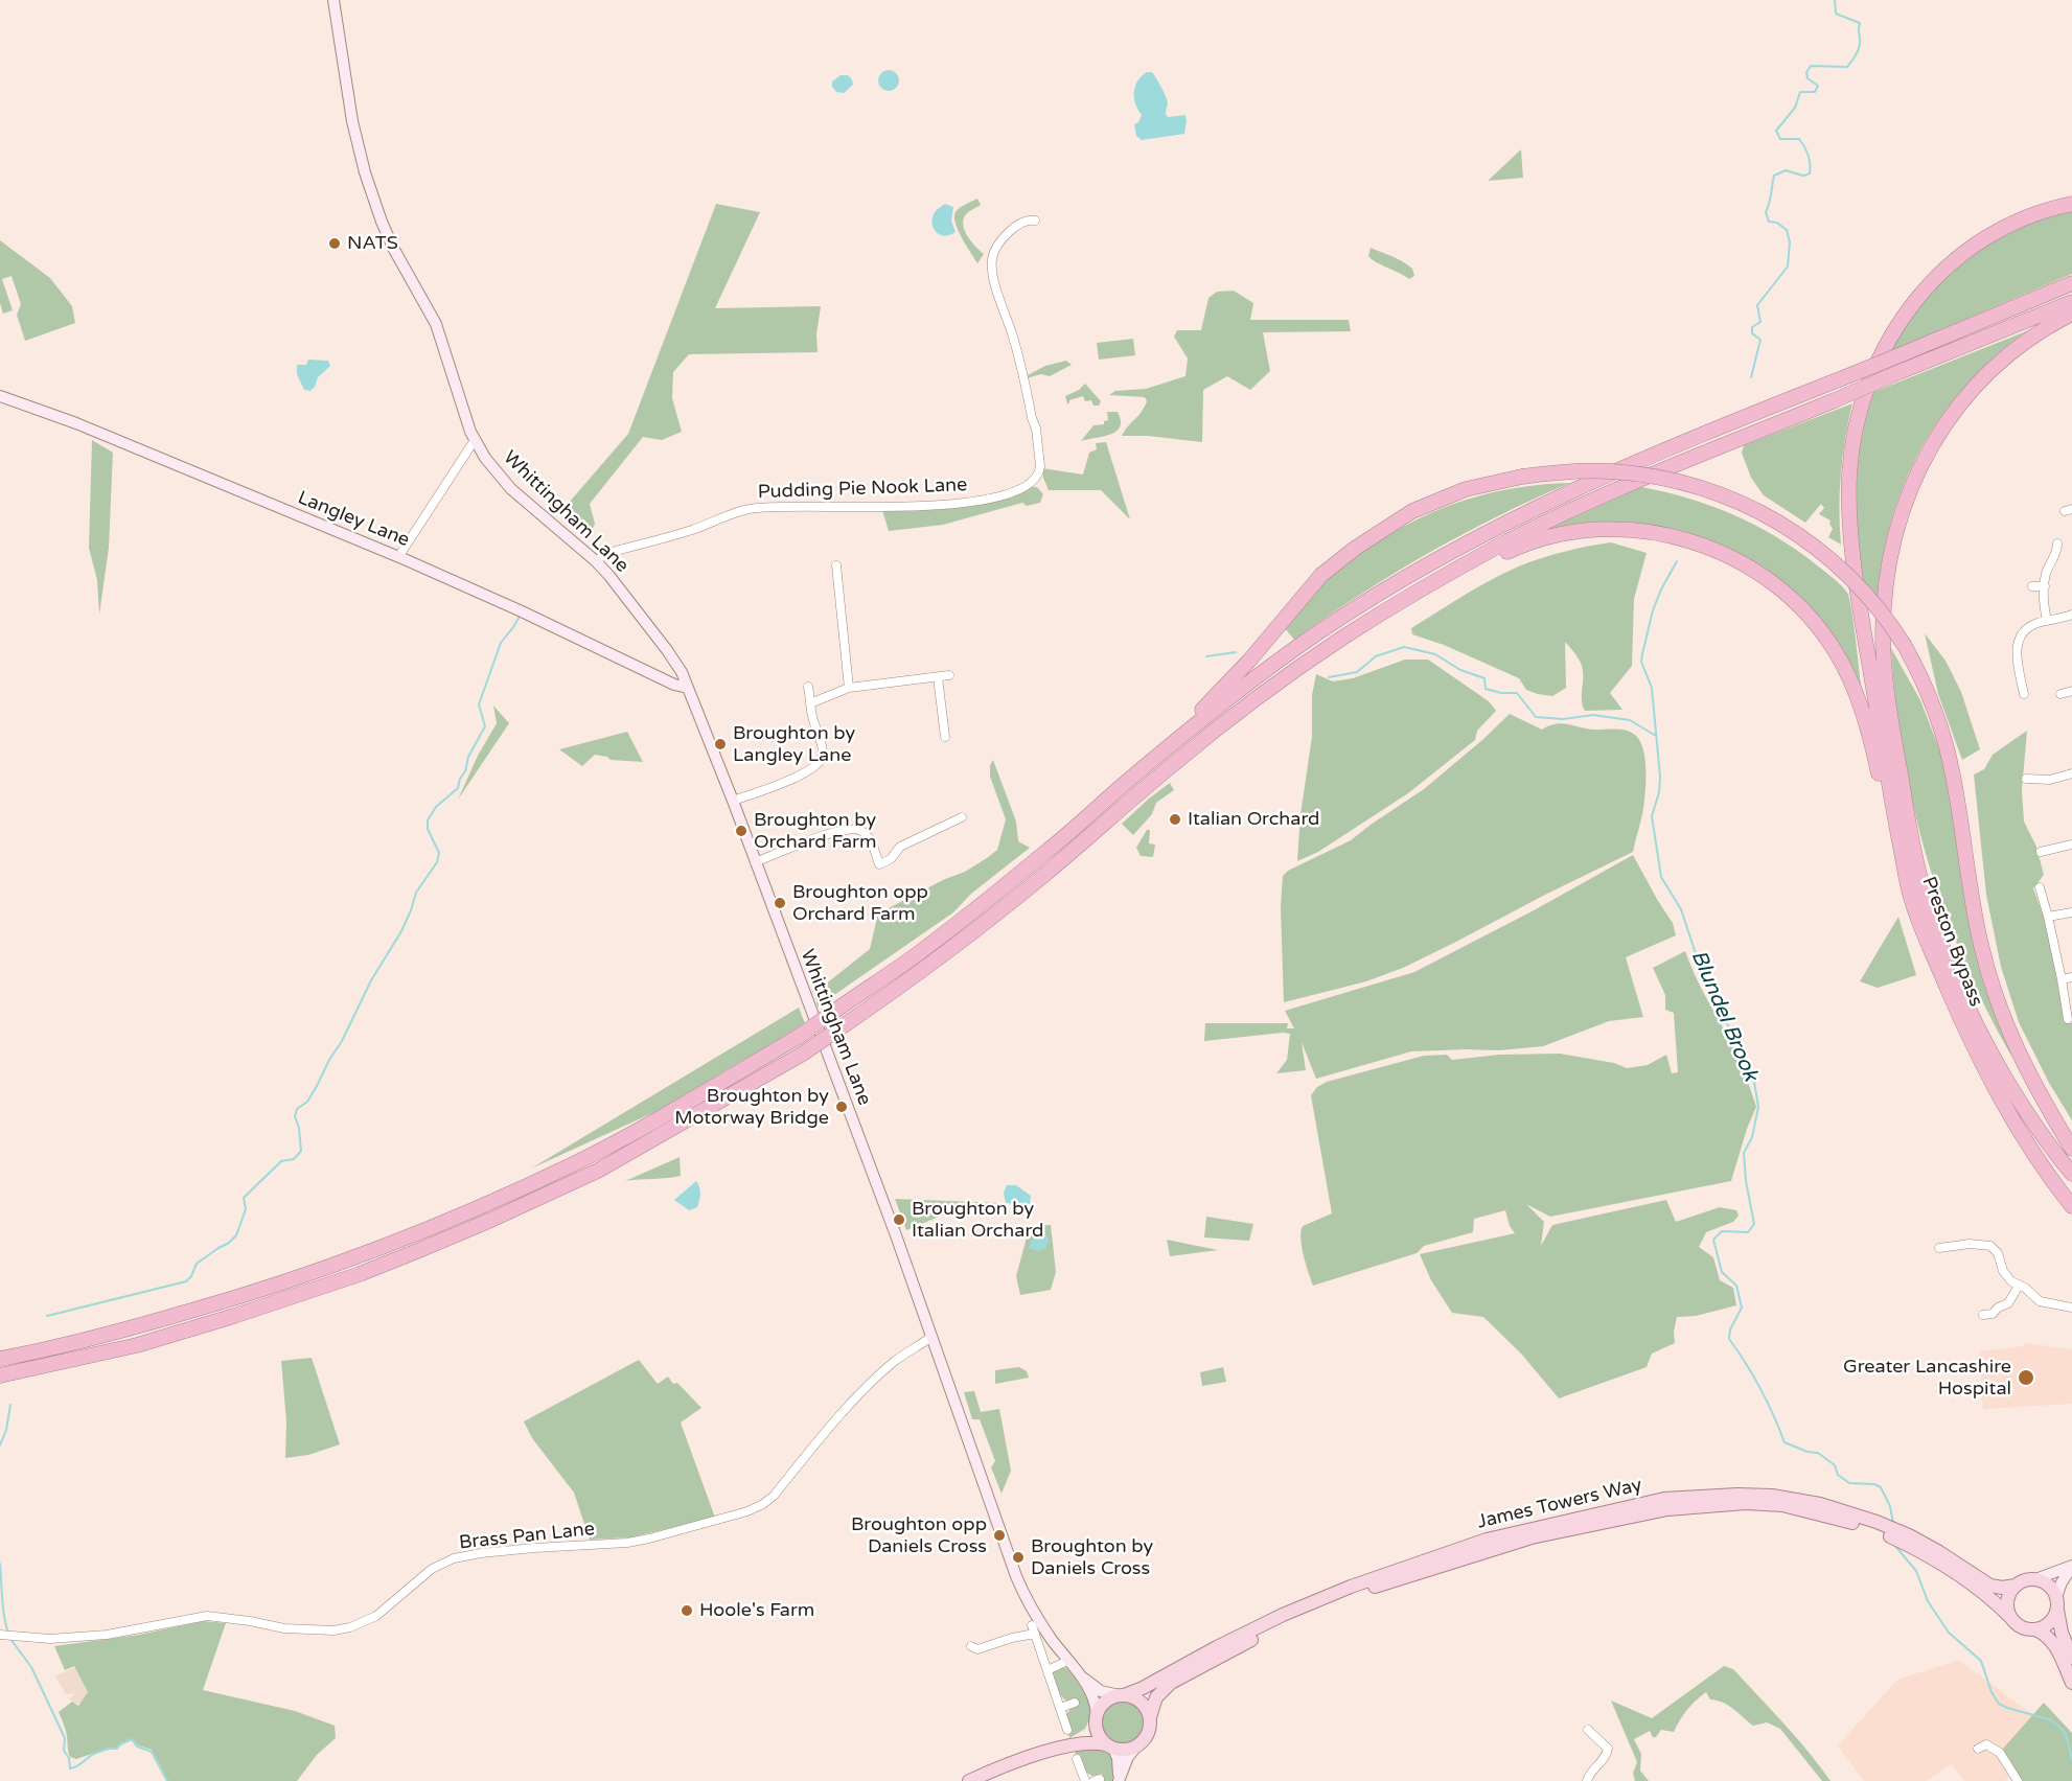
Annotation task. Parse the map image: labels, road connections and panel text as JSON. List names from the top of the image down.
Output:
{
  "streets": {
    "highway": ["Preston Bypass"],
    "main road": ["Whittingham Lane", "Langley Lane", "James Towers Way"],
    "street": ["Pudding Pie Nook Lane", "Brass Pan Lane"]
  },
  "crossings": [
    ["Pudding Pie Nook Lane", "Whittingham Lane"],
    ["Whittingham Lane", "Langley Lane"],
    ["Whittingham Lane", "James Towers Way"],
    ["Whittingham Lane", "Brass Pan Lane"]
  ],
  "water": ["Blundel Brook"],
  "places": [
    "NATS",
    "Broughton by Langley Lane",
    "Italian Orchard",
    "Broughton by Orchard Farm",
    "Broughton opp Orchard Farm",
    "Broughton by Motorway Bridge",
    "Broughton by Italian Orchard",
    "Greater Lancashire Hospital",
    "Broughton opp Daniels Cross",
    "Broughton by Daniels Cross",
    "Hoole's Farm"
  ]
}
